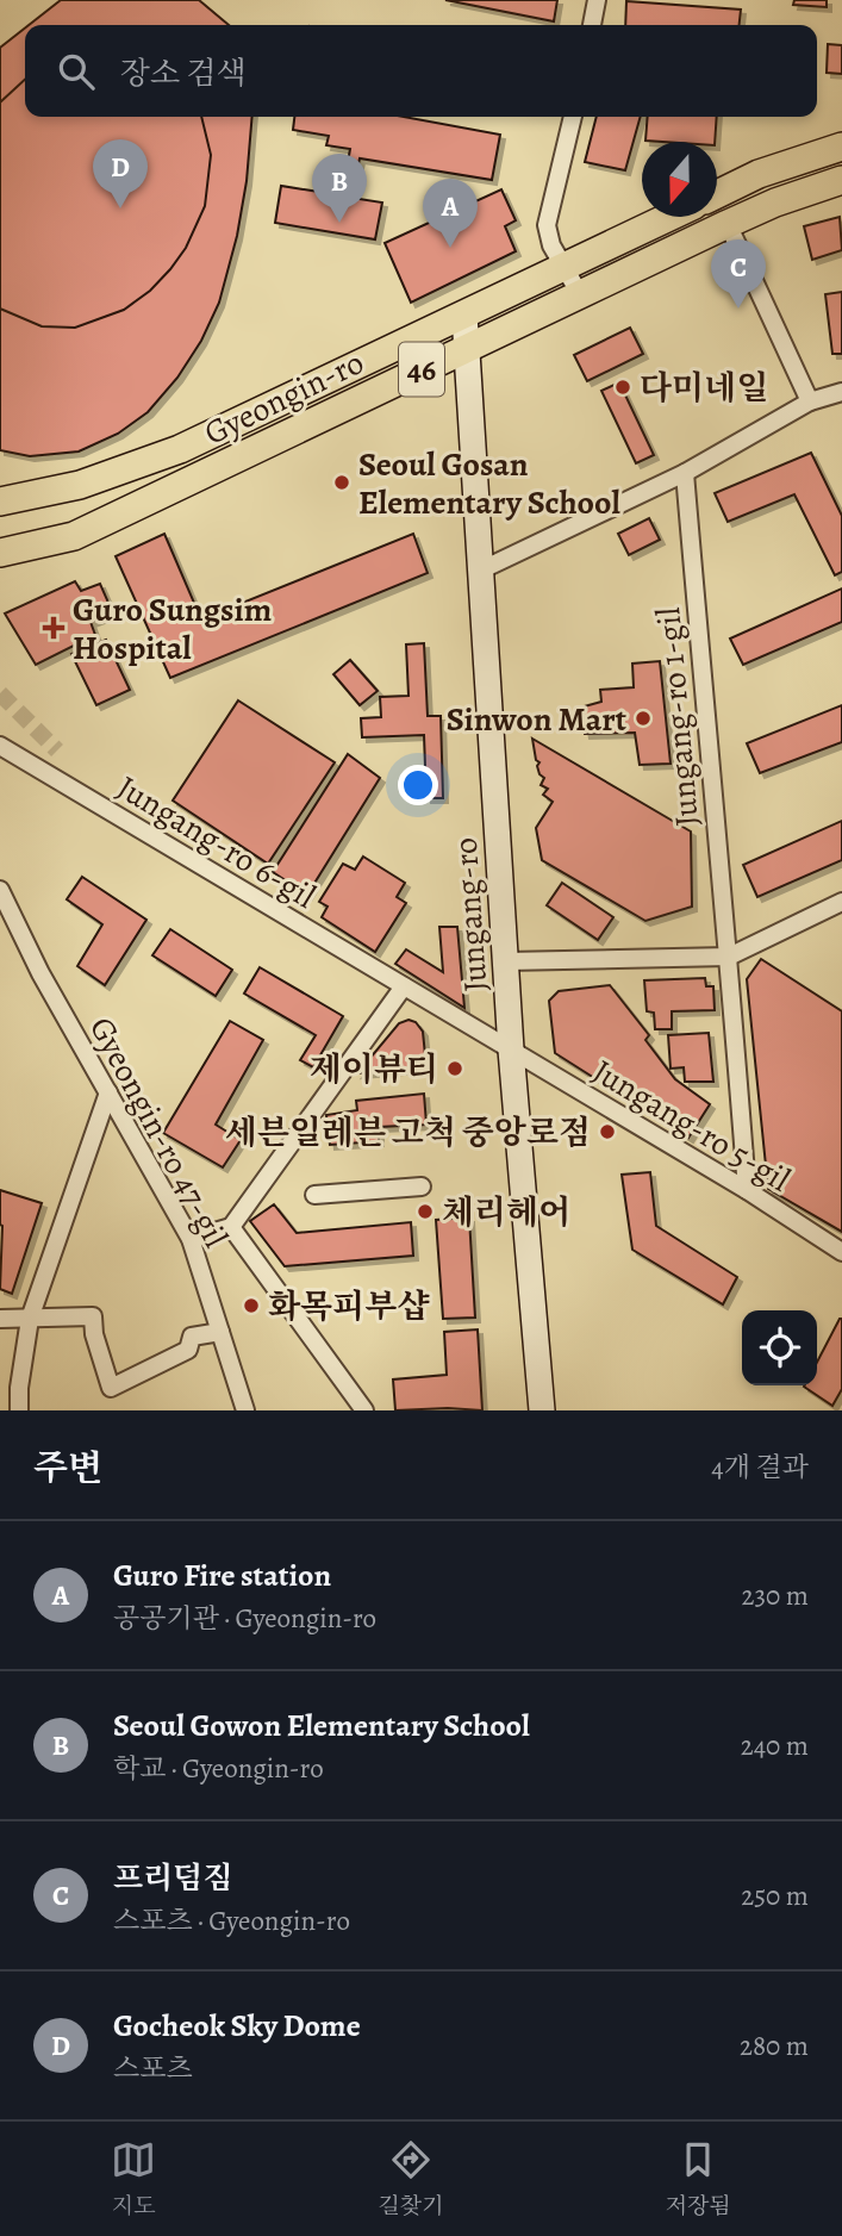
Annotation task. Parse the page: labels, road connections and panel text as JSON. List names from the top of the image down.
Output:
{
  "streets": {
    "main road": ["46", "Gyeongin-ro", "Jungang-ro"],
    "street": [
      "Jungang-ro 1-gil",
      "Jungang-ro 6-gil",
      "Jungang-ro 5-gil",
      "Gyeongin-ro 47-gil"
    ]
  },
  "crossings": [
    ["Gyeongin-ro", "Jungang-ro"],
    ["Jungang-ro 1-gil", "Jungang-ro 5-gil"],
    ["Jungang-ro 6-gil", "Jungang-ro"],
    ["Jungang-ro 6-gil", "Jungang-ro 5-gil"],
    ["Jungang-ro", "Jungang-ro 5-gil"]
  ],
  "places": {
    "other": [
      "다미네일",
      "Seoul Gosan Elementary School",
      "Sinwon Mart",
      "제이뷰티",
      "세븐일레븐 고척 중앙로점",
      "체리헤어",
      "화목피부샵"
    ],
    "health": ["Guro Sungsim Hospital"]
  },
  "north": "bottom",
  "page": {
    "search": "장소 검색",
    "pins": [
      "D",
      "B",
      "A",
      "C"
    ],
    "heading": ["주변", "4개 결과"],
    "list": [
      {
        "mark": "A",
        "name": "Guro Fire station",
        "note": "공공기관 · Gyeongin-ro",
        "value": "230 m"
      },
      {
        "mark": "B",
        "name": "Seoul Gowon Elementary School",
        "note": "학교 · Gyeongin-ro",
        "value": "240 m"
      },
      {
        "mark": "C",
        "name": "프리덤짐",
        "note": "스포츠 · Gyeongin-ro",
        "value": "250 m"
      },
      {
        "mark": "D",
        "name": "Gocheok Sky Dome",
        "note": "스포츠",
        "value": "280 m"
      }
    ],
    "nav": ["지도", "길찾기", "저장됨"]
  }
}
